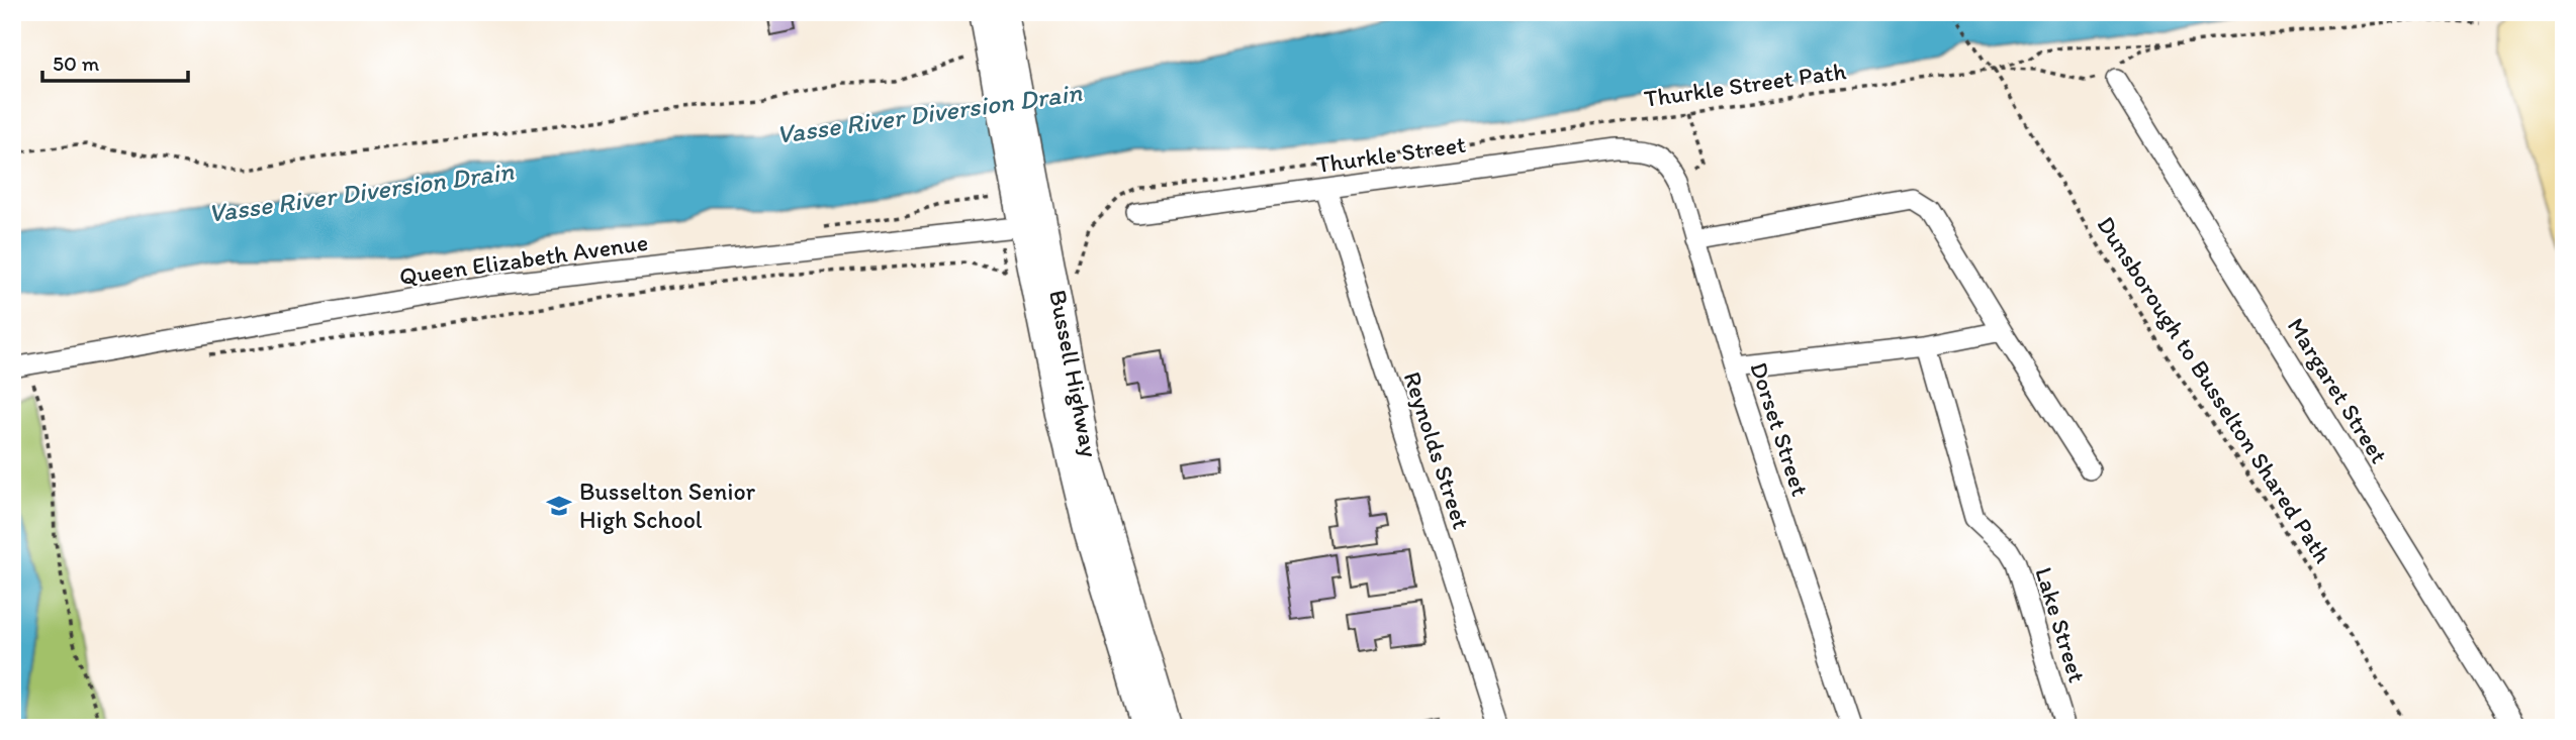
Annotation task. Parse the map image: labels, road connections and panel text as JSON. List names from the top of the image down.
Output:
{
  "streets": {
    "main road": ["Bussell Highway"],
    "street": [
      "Thurkle Street",
      "Queen Elizabeth Avenue",
      "Margaret Street",
      "Dorset Street",
      "Reynolds Street",
      "Lake Street"
    ],
    "path": ["Thurkle Street Path", "Dunsborough to Busselton Shared Path"]
  },
  "crossings": [
    ["Thurkle Street Path", "Bussell Highway"],
    ["Thurkle Street Path", "Dunsborough to Busselton Shared Path"],
    ["Thurkle Street Path", "Margaret Street"],
    ["Thurkle Street", "Dorset Street"],
    ["Thurkle Street", "Reynolds Street"],
    ["Queen Elizabeth Avenue", "Bussell Highway"]
  ],
  "water": ["Vasse River Diversion Drain"],
  "places": {
    "school or university": ["Busselton Senior High School"]
  },
  "scale_bar": "50 m"
}
